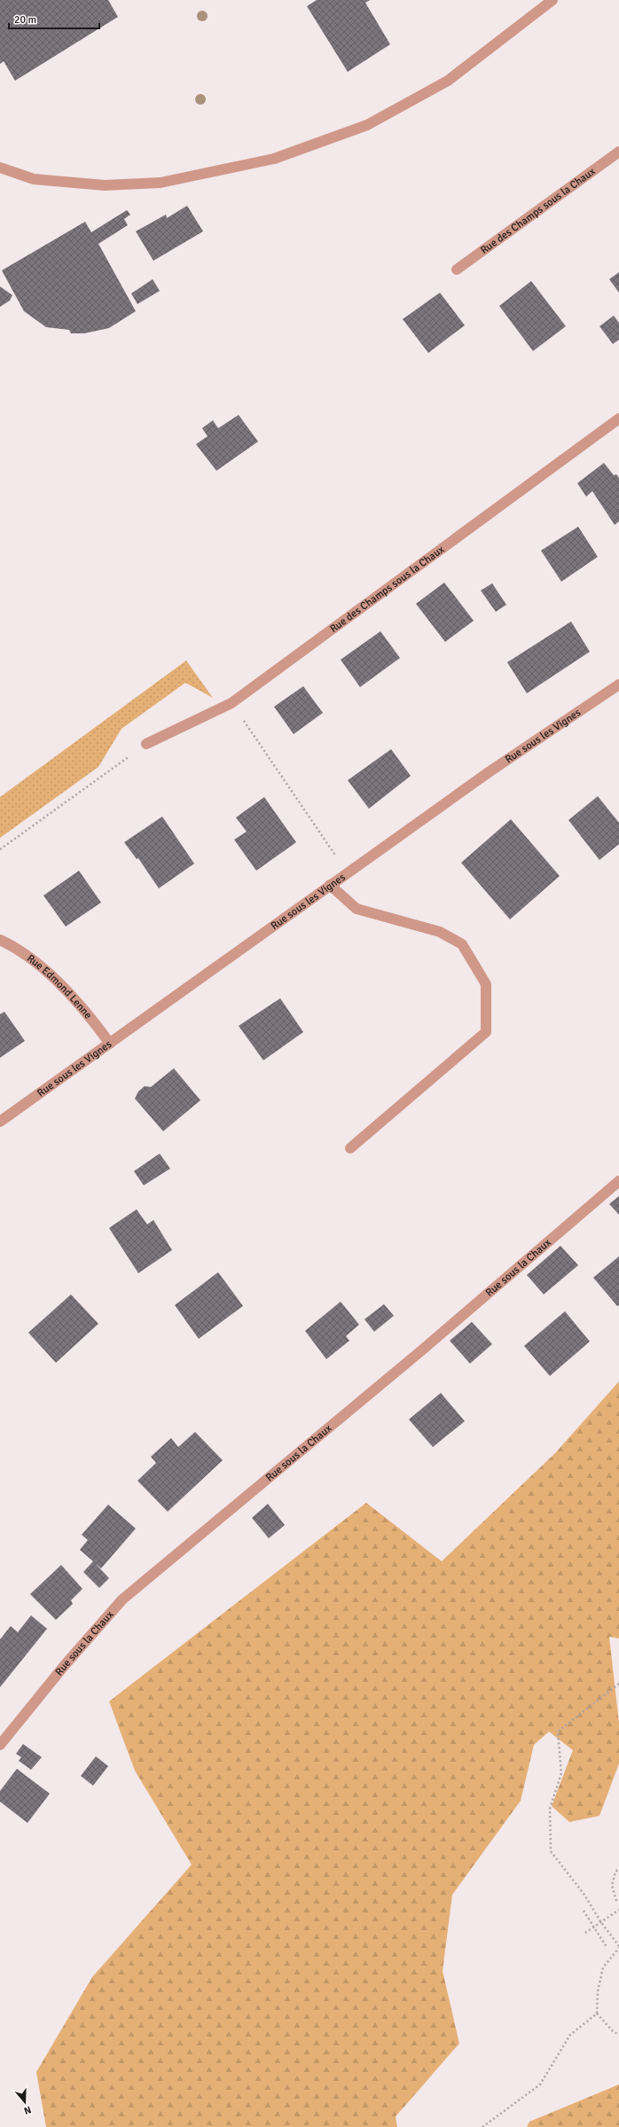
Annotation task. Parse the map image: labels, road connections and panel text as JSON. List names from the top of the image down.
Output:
{
  "streets": {
    "street": [
      "Rue des Champs sous la Chaux",
      "Rue sous les Vignes",
      "Rue Edmond Lenne",
      "Rue sous la Chaux"
    ]
  },
  "crossings": [
    ["Rue sous les Vignes", "Rue Edmond Lenne"]
  ],
  "scale_bar": "20 m",
  "north": "bottom"
}
